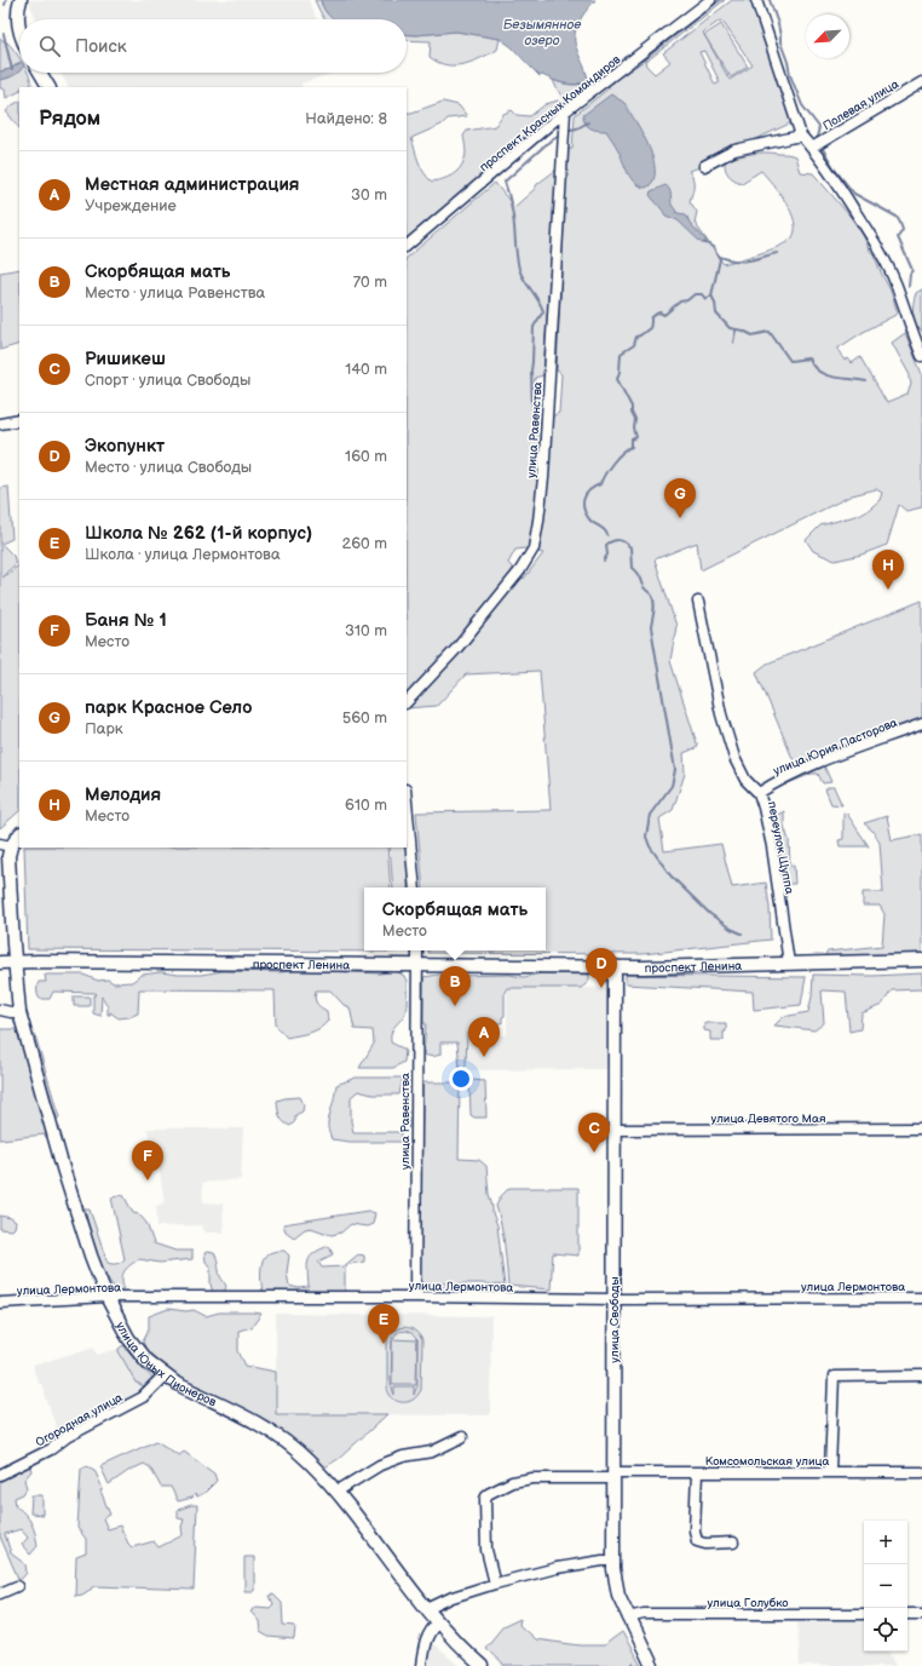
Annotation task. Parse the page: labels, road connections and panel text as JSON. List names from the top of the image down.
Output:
{
  "streets": {
    "main road": ["проспект Ленина", "улица Свободы", "улица Юных Пионеров"],
    "street": [
      "Полевая улица",
      "проспект Красных Командиров",
      "улица Равенства",
      "улица Юрия Пасторова",
      "переулок Щуппа",
      "улица Девятого Мая",
      "улица Лермонтова",
      "Огородная улица",
      "Комсомольская улица",
      "улица Голубко"
    ]
  },
  "crossings": [
    ["проспект Красных Командиров", "улица Равенства"],
    ["улица Равенства", "проспект Ленина"],
    ["улица Равенства", "улица Лермонтова"],
    ["улица Юрия Пасторова", "переулок Щуппа"],
    ["переулок Щуппа", "проспект Ленина"],
    ["проспект Ленина", "улица Свободы"],
    ["проспект Ленина", "улица Юных Пионеров"],
    ["улица Девятого Мая", "улица Свободы"],
    ["улица Лермонтова", "улица Свободы"],
    ["улица Лермонтова", "улица Юных Пионеров"],
    ["улица Свободы", "Комсомольская улица"],
    ["улица Свободы", "улица Голубко"],
    ["улица Юных Пионеров", "Огородная улица"]
  ],
  "water": ["Безымянное озеро"],
  "north": "bottom left",
  "page": {
    "search": "Поиск",
    "heading": ["Рядом", "Найдено: 8"],
    "list": [
      {
        "mark": "A",
        "name": "Местная администрация",
        "note": "Учреждение",
        "value": "30 m"
      },
      {
        "mark": "B",
        "name": "Скорбящая мать",
        "note": "Место · улица Равенства",
        "value": "70 m"
      },
      {
        "mark": "C",
        "name": "Ришикеш",
        "note": "Спорт · улица Свободы",
        "value": "140 m"
      },
      {
        "mark": "D",
        "name": "Экопункт",
        "note": "Место · улица Свободы",
        "value": "160 m"
      },
      {
        "mark": "E",
        "name": "Школа № 262 (1-й корпус)",
        "note": "Школа · улица Лермонтова",
        "value": "260 m"
      },
      {
        "mark": "F",
        "name": "Баня № 1",
        "note": "Место",
        "value": "310 m"
      },
      {
        "mark": "G",
        "name": "парк Красное Село",
        "note": "Парк",
        "value": "560 m"
      },
      {
        "mark": "H",
        "name": "Мелодия",
        "note": "Место",
        "value": "610 m"
      }
    ],
    "pins": [
      "G",
      "H",
      "D",
      "B",
      "A",
      "C",
      "F",
      "E"
    ],
    "popup": ["Скорбящая мать", "Место"],
    "map_buttons": ["+", "−"]
  }
}
